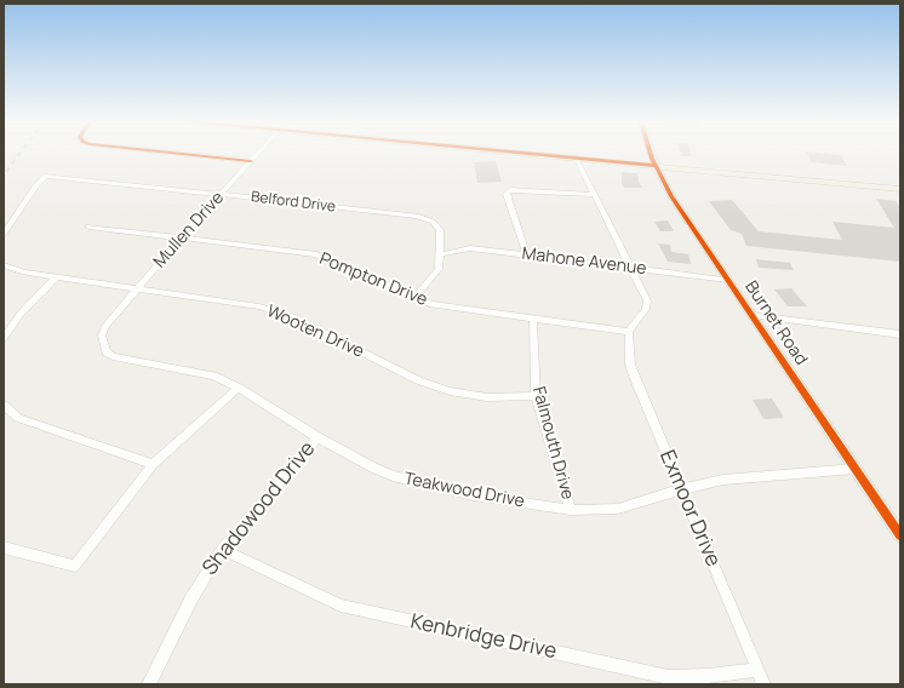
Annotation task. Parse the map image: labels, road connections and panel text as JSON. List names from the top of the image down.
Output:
{
  "streets": {
    "main road": ["Burnet Road"],
    "street": [
      "Belford Drive",
      "Mullen Drive",
      "Mahone Avenue",
      "Pompton Drive",
      "Wooten Drive",
      "Falmouth Drive",
      "Teakwood Drive",
      "Shadowood Drive",
      "Exmoor Drive",
      "Kenbridge Drive"
    ]
  },
  "crossings": [
    ["Belford Drive", "Mullen Drive"],
    ["Belford Drive", "Mahone Avenue"],
    ["Mullen Drive", "Pompton Drive"],
    ["Mullen Drive", "Wooten Drive"],
    ["Mullen Drive", "Teakwood Drive"],
    ["Mahone Avenue", "Burnet Road"],
    ["Pompton Drive", "Falmouth Drive"],
    ["Pompton Drive", "Exmoor Drive"],
    ["Burnet Road", "Teakwood Drive"],
    ["Wooten Drive", "Falmouth Drive"],
    ["Falmouth Drive", "Teakwood Drive"],
    ["Teakwood Drive", "Shadowood Drive"],
    ["Teakwood Drive", "Exmoor Drive"],
    ["Shadowood Drive", "Kenbridge Drive"],
    ["Exmoor Drive", "Kenbridge Drive"]
  ]
}
